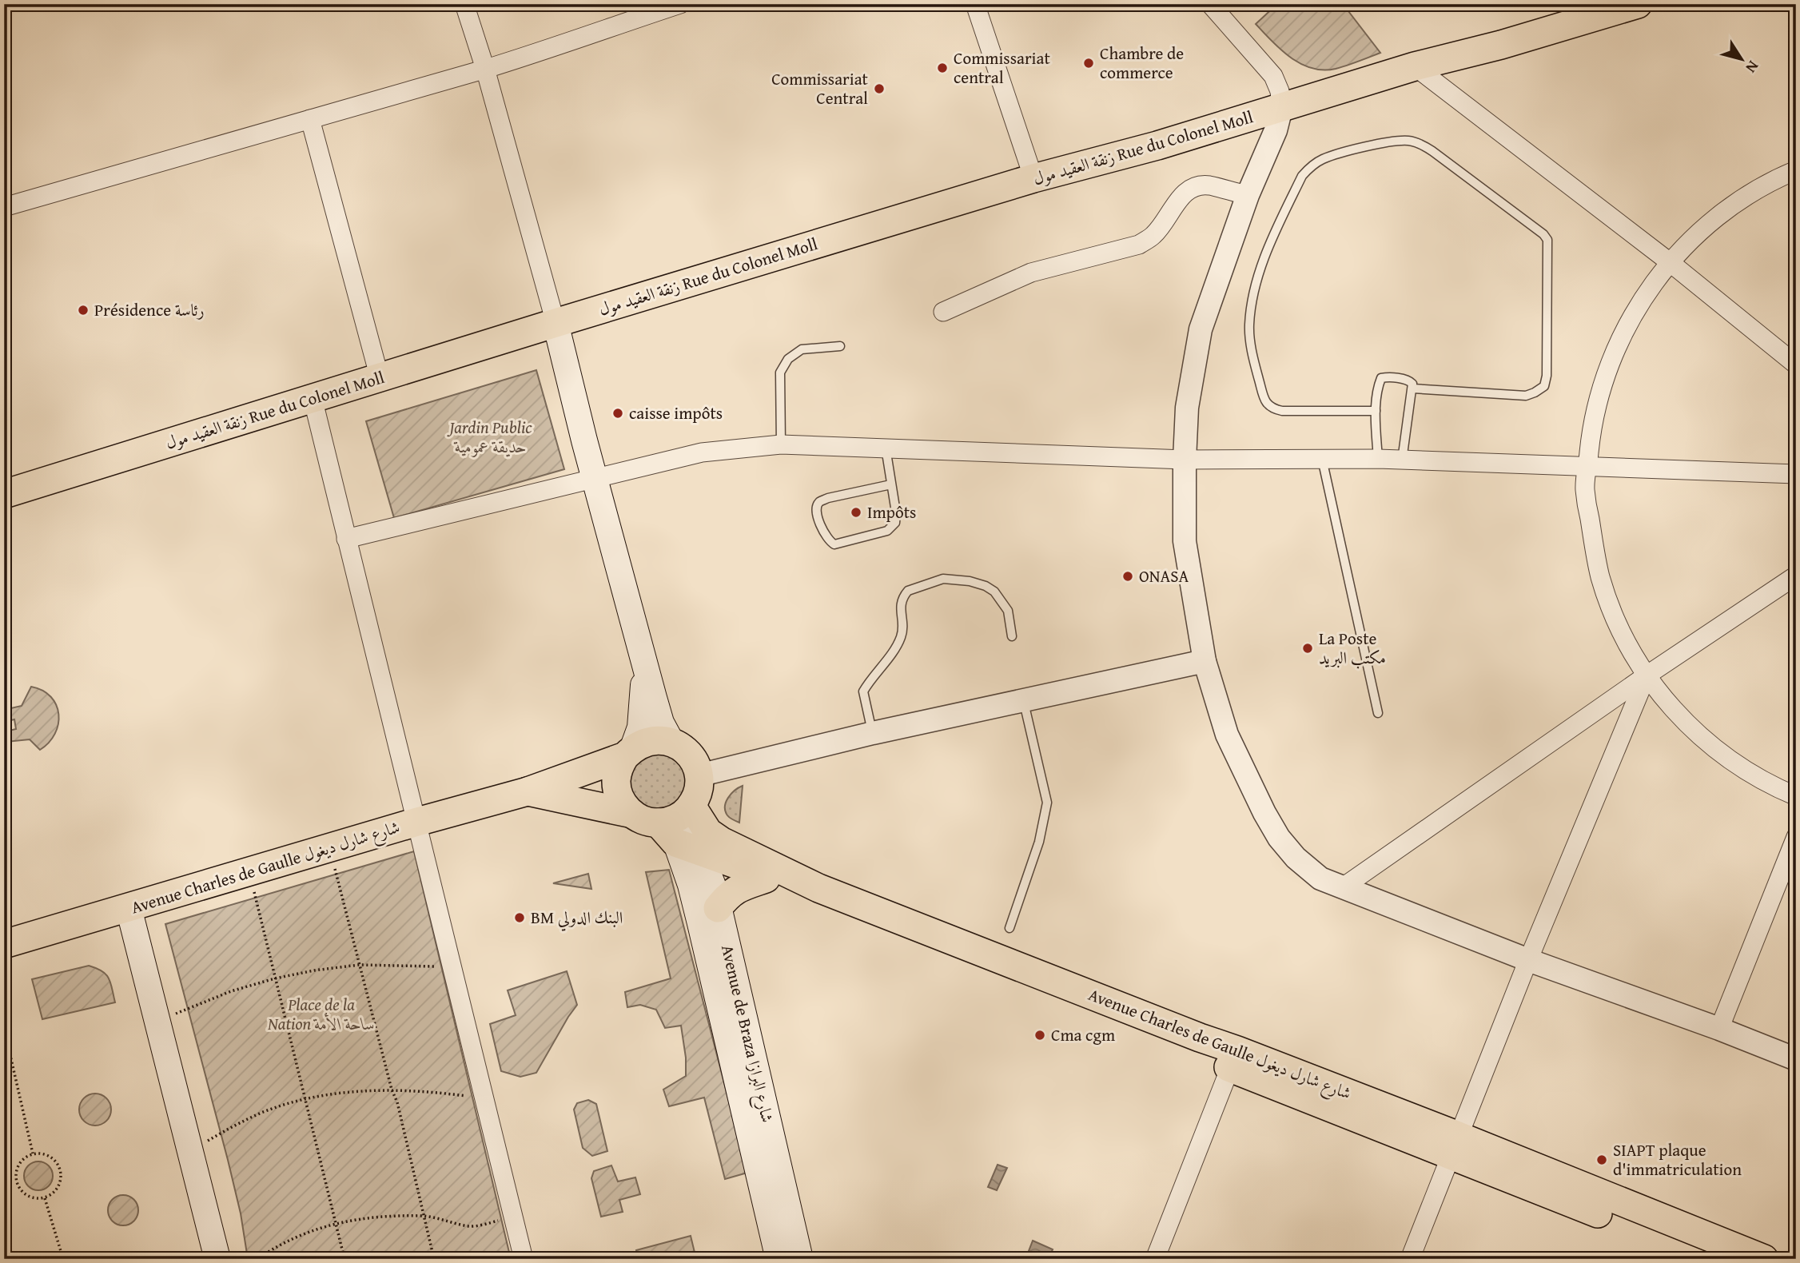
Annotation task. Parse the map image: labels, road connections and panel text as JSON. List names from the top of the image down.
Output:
{
  "streets": {
    "main road": ["زنقة العقيد مول Rue du Colonel Moll", "Avenue Charles de Gaulle شارع شارل ديغول", "Avenue de Braza شارع البرازا"]
  },
  "crossings": [
    ["Avenue Charles de Gaulle شارع شارل ديغول", "Avenue de Braza شارع البرازا"]
  ],
  "parks": ["Jardin Public حديقة عمومية", "Place de la Nation ساحة الأمة"],
  "places": [
    "Chambre de commerce",
    "Commissariat central",
    "Commissariat Central",
    "Présidence رئاسة",
    "caisse impôts",
    "Impôts",
    "ONASA",
    "La Poste مكتب البريد",
    "BM البنك الدولي",
    "Cma cgm",
    "SIAPT plaque d'immatriculation"
  ],
  "north": "bottom right"
}
